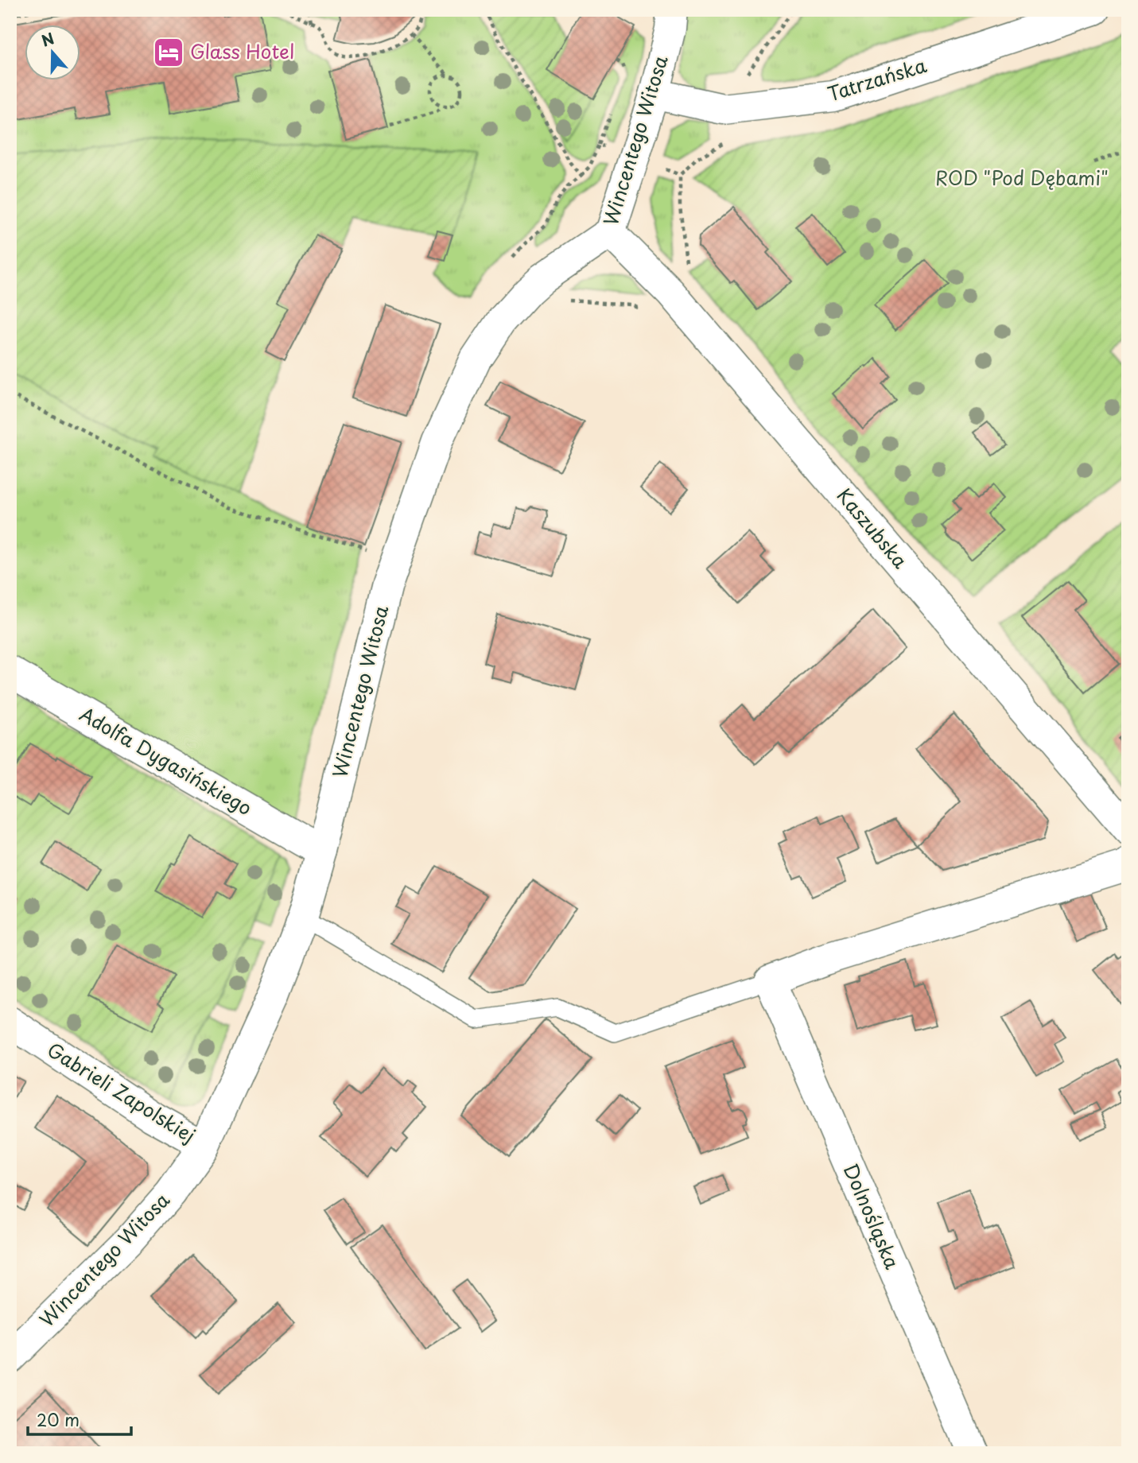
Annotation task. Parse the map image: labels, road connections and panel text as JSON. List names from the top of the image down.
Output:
{
  "streets": {
    "street": [
      "Tatrzańska",
      "Wincentego Witosa",
      "Kaszubska",
      "Adolfa Dygasińskiego",
      "Gabrieli Zapolskiej",
      "Dolnośląska"
    ]
  },
  "crossings": [
    ["Tatrzańska", "Wincentego Witosa"],
    ["Wincentego Witosa", "Kaszubska"],
    ["Wincentego Witosa", "Adolfa Dygasińskiego"],
    ["Wincentego Witosa", "Gabrieli Zapolskiej"]
  ],
  "parks": ["ROD \"Pod Dębami\""],
  "places": {
    "hotel": ["Glass Hotel"]
  },
  "scale_bar": "20 m",
  "north": "top"
}
